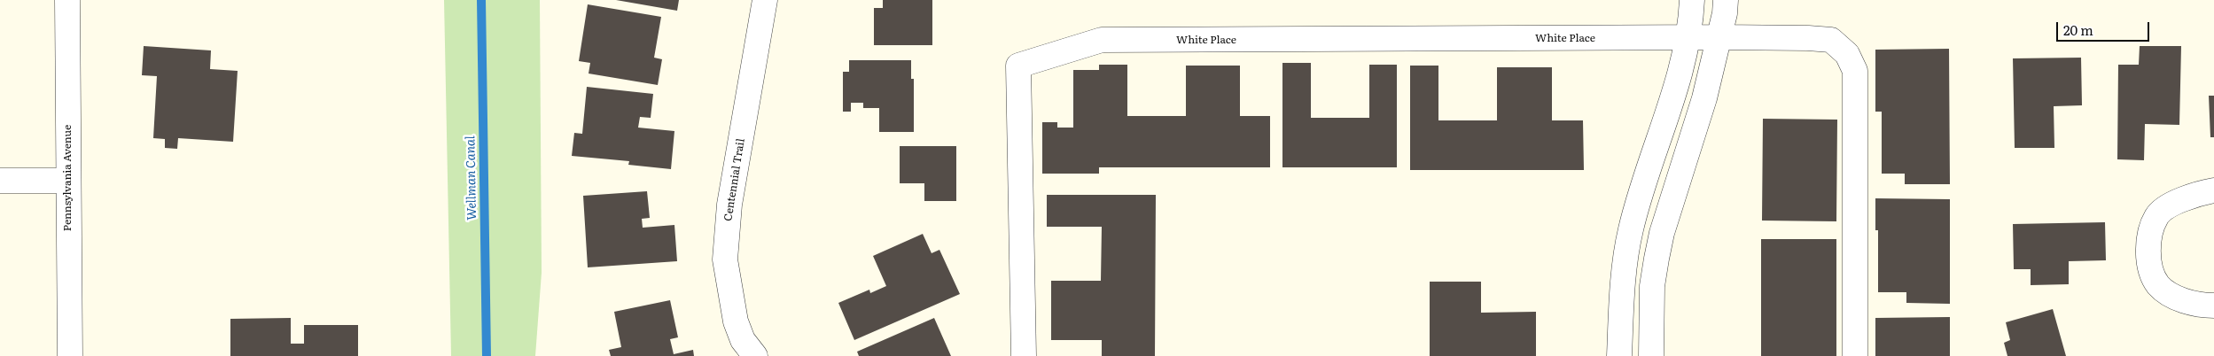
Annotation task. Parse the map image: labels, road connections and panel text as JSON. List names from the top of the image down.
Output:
{
  "streets": {
    "street": ["White Place", "Pennsylvania Avenue", "Centennial Trail"]
  },
  "water": ["Wellman Canal"],
  "scale_bar": "20 m"
}
